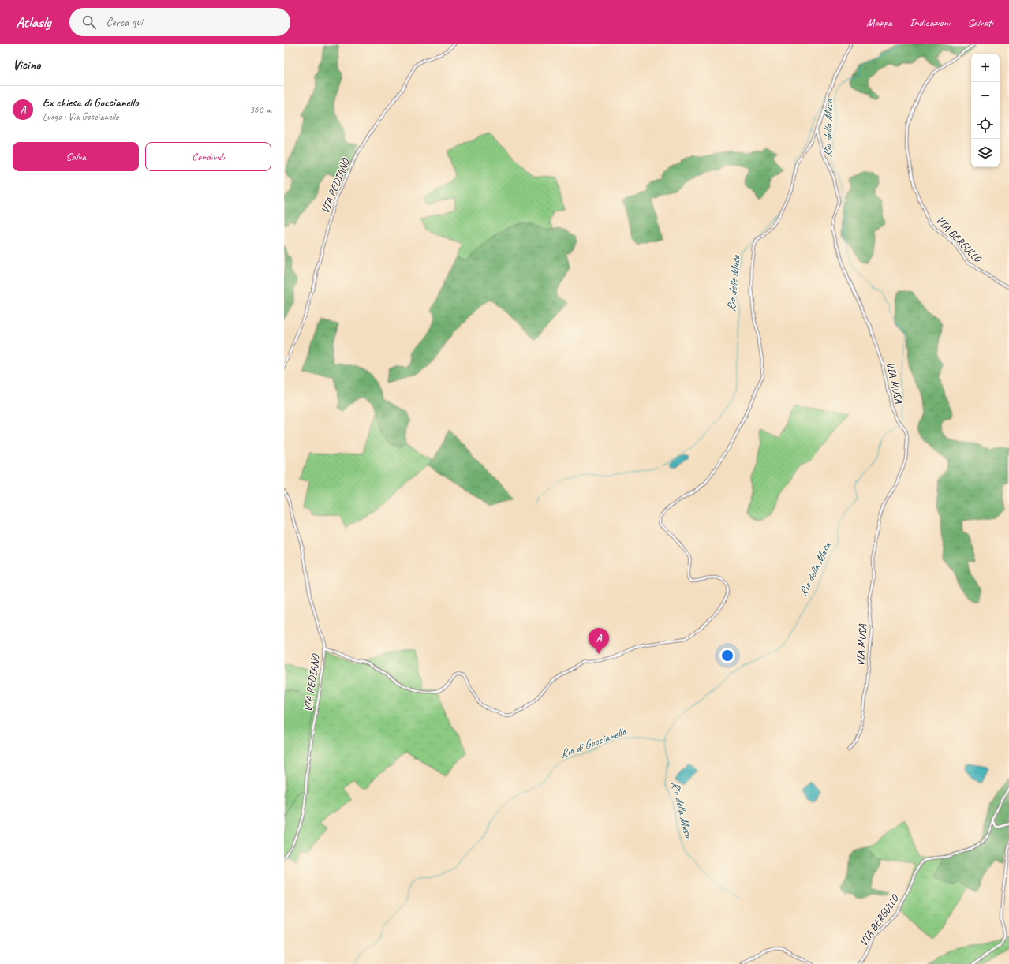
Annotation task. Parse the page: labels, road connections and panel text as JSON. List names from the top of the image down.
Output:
{
  "streets": {
    "street": ["VIA PEDIANO", "VIA BERGULLO", "VIA MUSA"]
  },
  "water": ["Rio della Musa", "Rio delle Muse", "Rio di Goccianello"],
  "page": {
    "header": "Atlasly",
    "search": "Cerca qui",
    "nav": ["Mappa", "Indicazioni", "Salvati"],
    "heading": "Vicino",
    "map_buttons": ["+", "−"],
    "list": [
      {
        "mark": "A",
        "name": "Ex chiesa di Goccianello",
        "note": "Luogo · Via Goccianello",
        "value": "360 m"
      }
    ],
    "buttons": ["Salva", "Condividi"],
    "pins": "A"
  }
}
